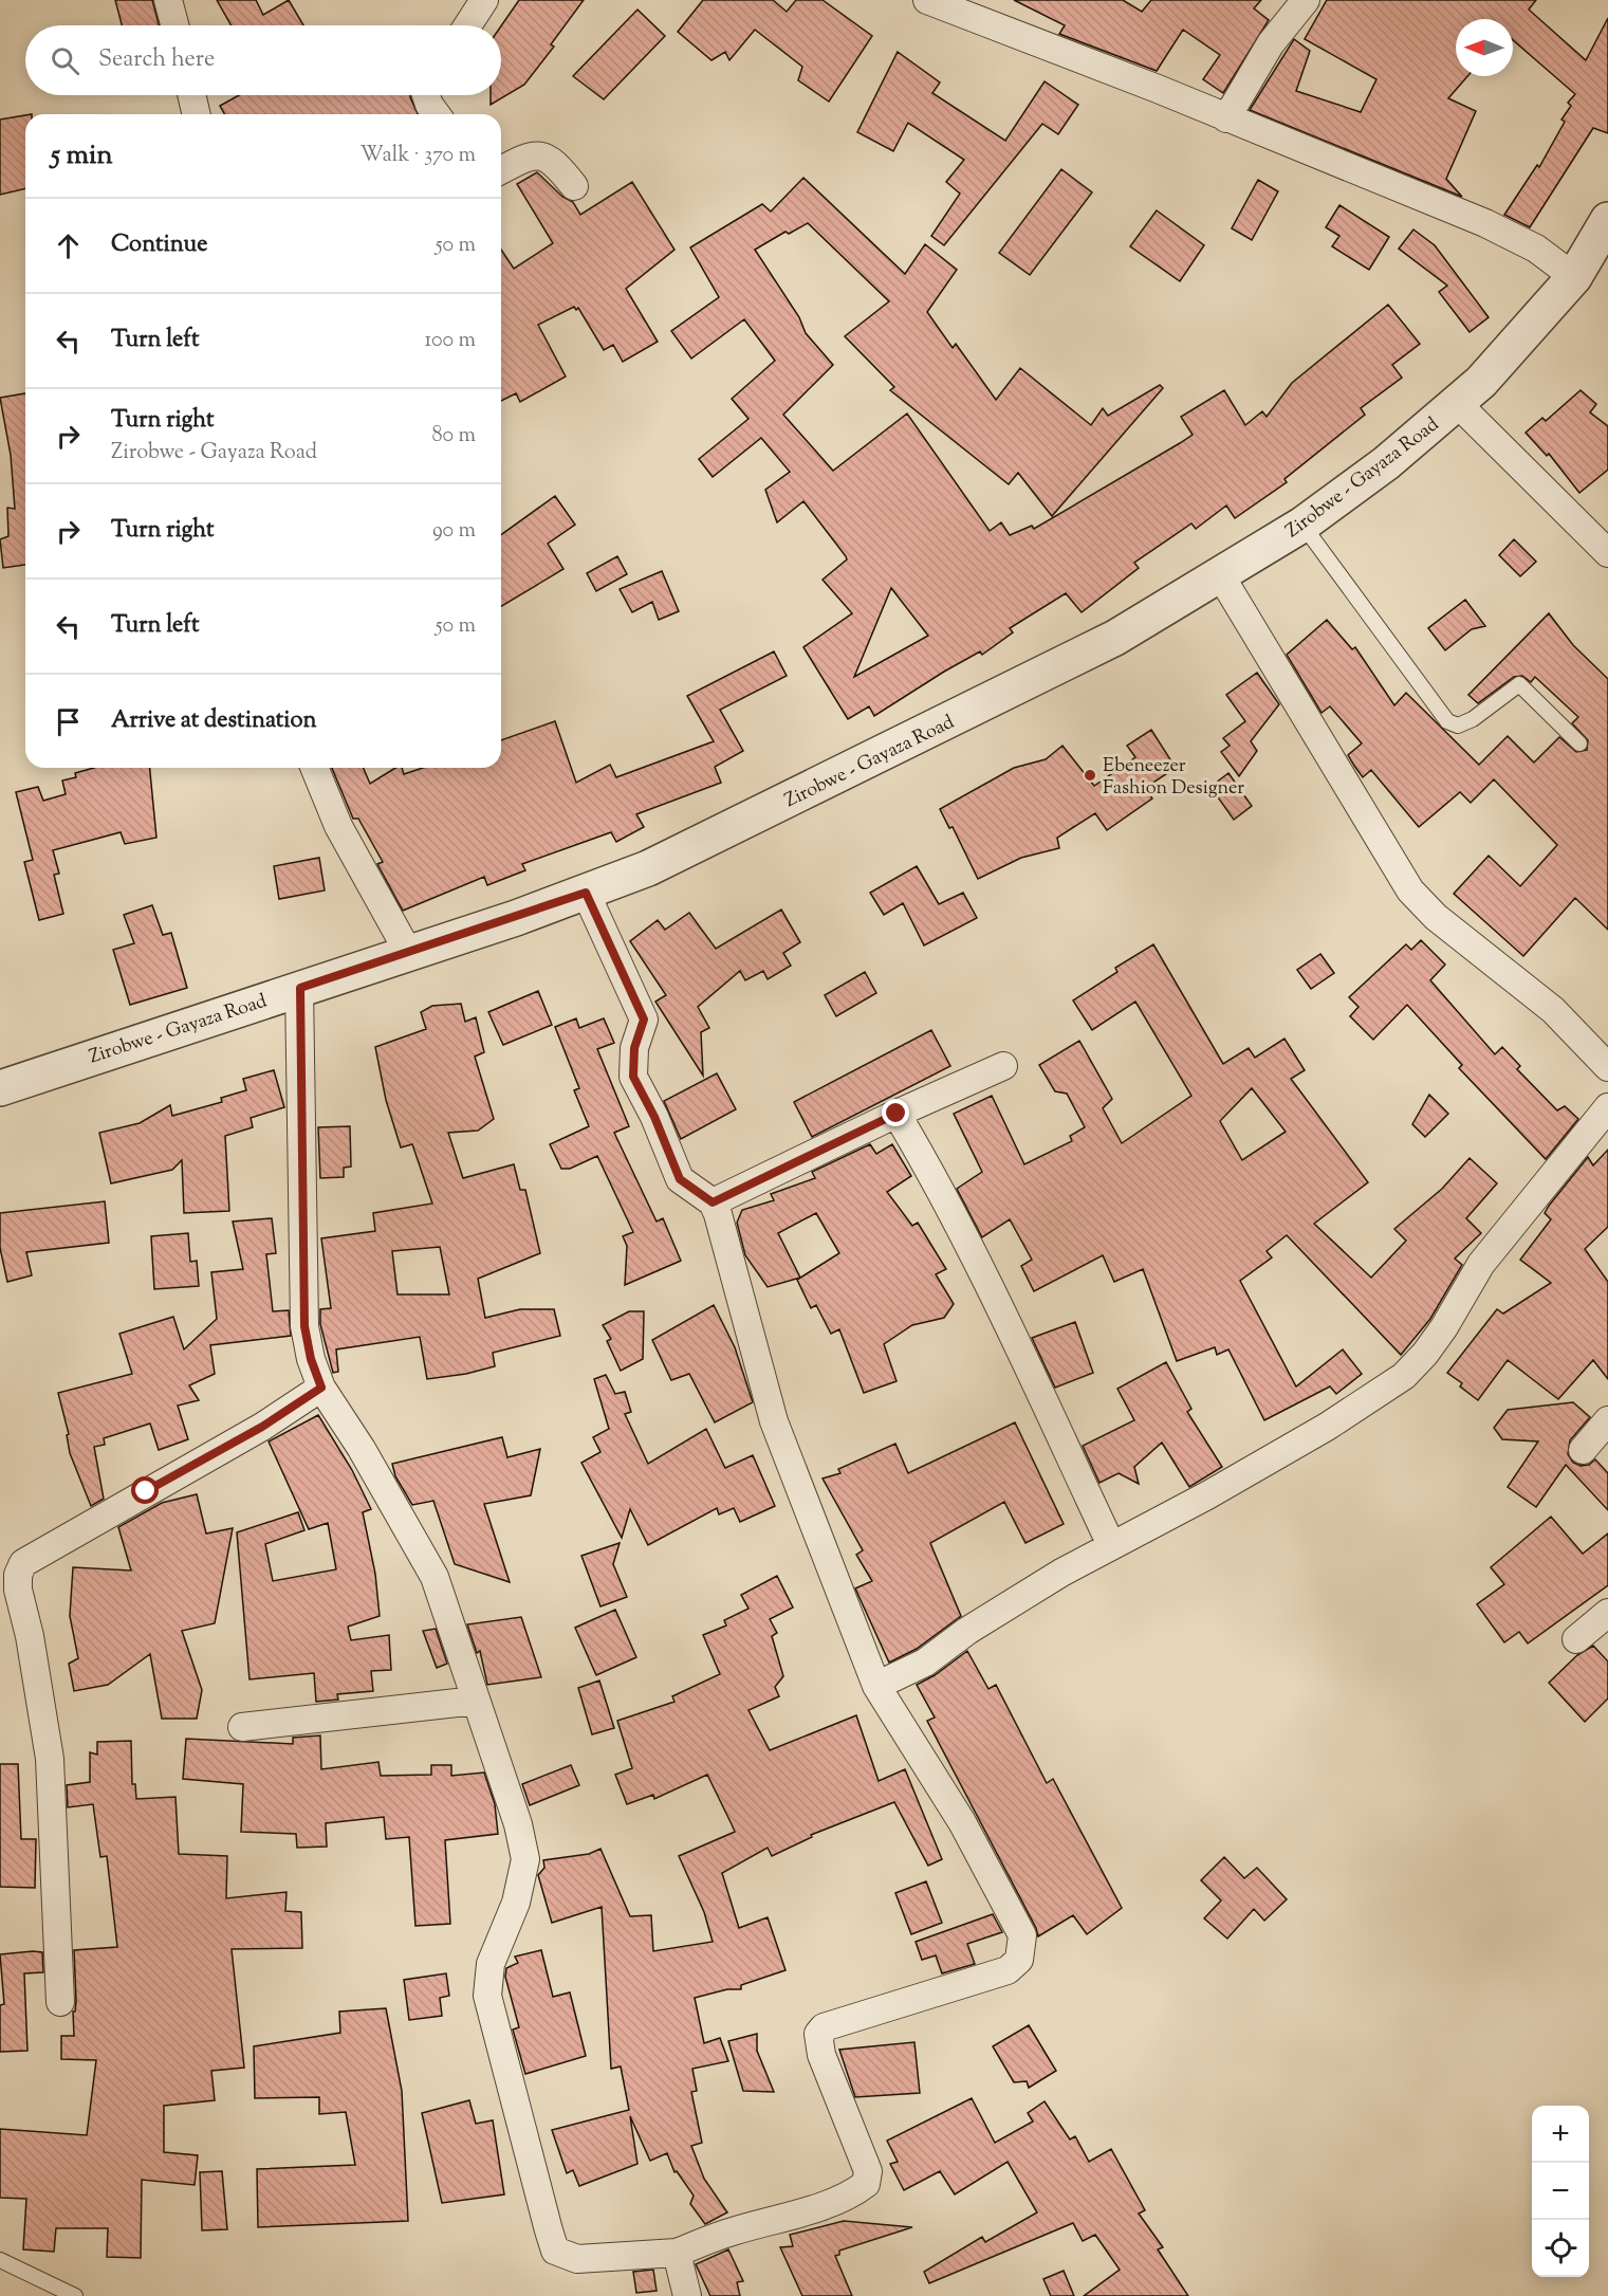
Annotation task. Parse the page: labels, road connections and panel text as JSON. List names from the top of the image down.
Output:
{
  "streets": {
    "street": ["Zirobwe - Gayaza Road"]
  },
  "places": ["Ebeneezer Fashion Designer"],
  "north": "left",
  "page": {
    "search": "Search here",
    "heading": ["5 min", "Walk · 370 m"],
    "list": [
      ["Continue", "50 m"],
      ["Turn left", "100 m"],
      ["Turn right", "Zirobwe - Gayaza Road", "80 m"],
      ["Turn right", "90 m"],
      ["Turn left", "50 m"],
      "Arrive at destination"
    ],
    "map_buttons": ["+", "−"]
  }
}
